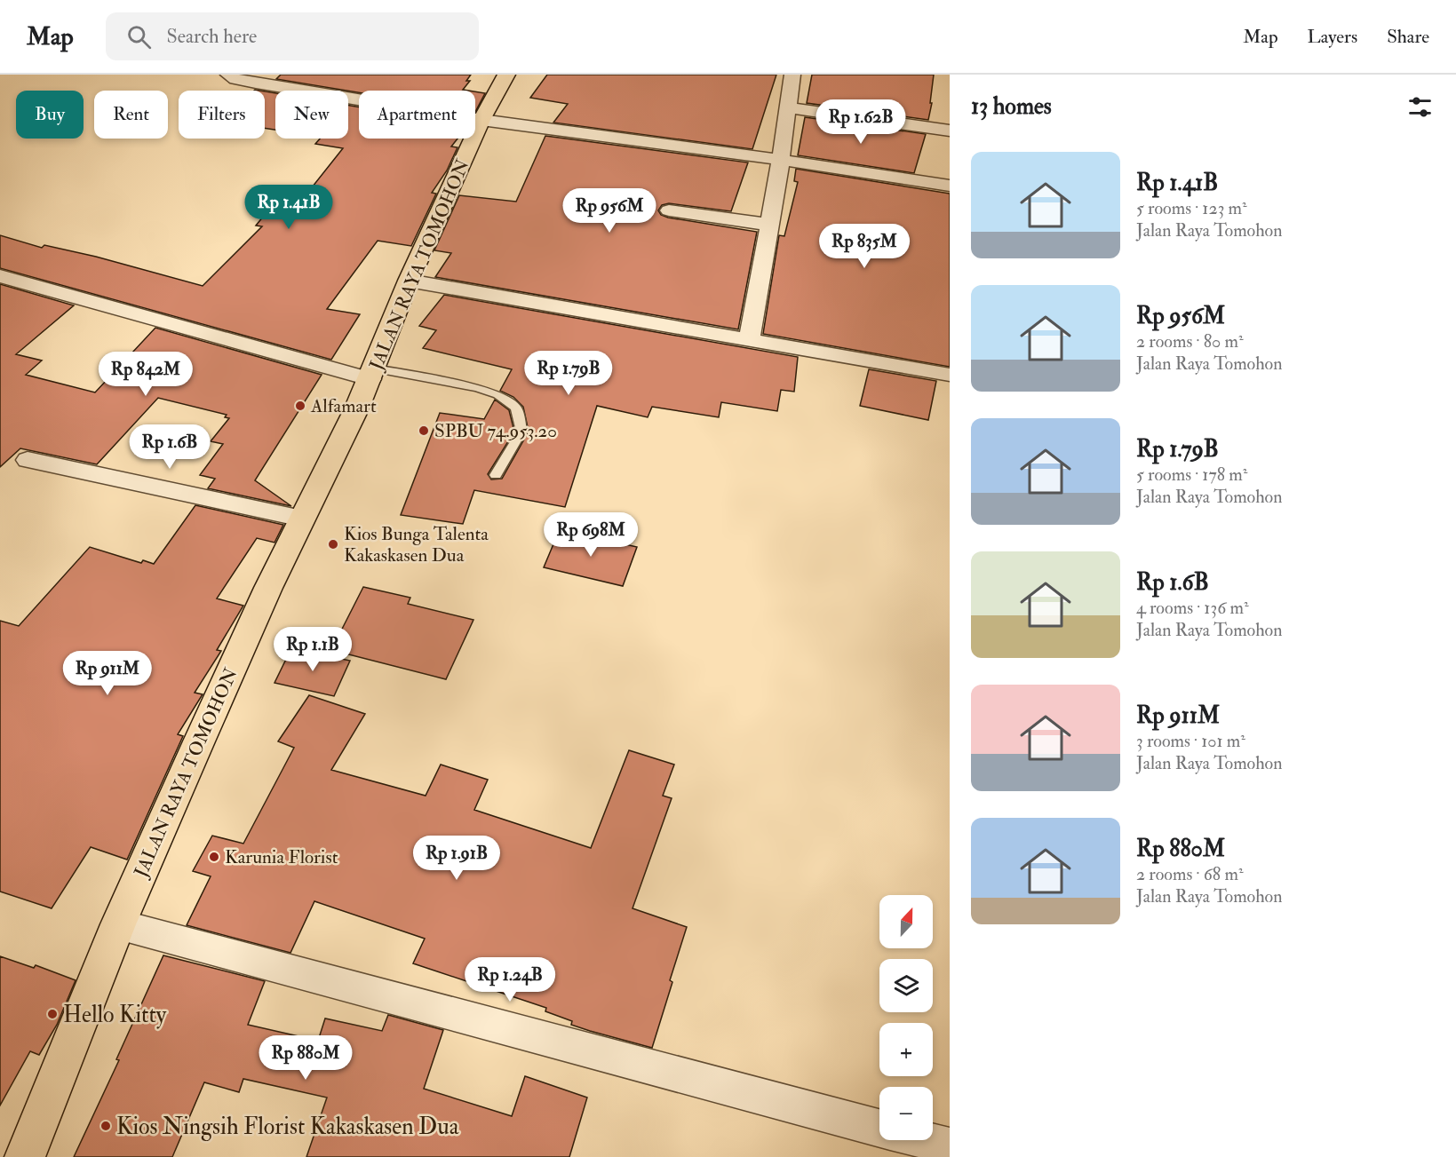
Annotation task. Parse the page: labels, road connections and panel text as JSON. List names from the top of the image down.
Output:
{
  "streets": {
    "highway": ["JALAN RAYA TOMOHON"]
  },
  "places": [
    "Alfamart",
    "SPBU 74.953.20",
    "Kios Bunga Talenta Kakaskasen Dua",
    "Karunia Florist",
    "Hello Kitty",
    "Kios Ningsih Florist Kakaskasen Dua"
  ],
  "north": "top",
  "page": {
    "header": "Map",
    "search": "Search here",
    "nav": ["Map", "Layers", "Share"],
    "heading": "13 homes",
    "chip": [
      "Buy",
      "Rent",
      "Filters",
      "New",
      "Apartment"
    ],
    "price": [
      "Rp 1.62B",
      "Rp 1.41B",
      "Rp 956M",
      "Rp 835M",
      "Rp 1.79B",
      "Rp 842M",
      "Rp 1.6B",
      "Rp 698M",
      "Rp 1.1B",
      "Rp 911M",
      "Rp 1.91B",
      "Rp 1.24B",
      "Rp 880M"
    ],
    "list": [
      {
        "name": "Rp 1.41B",
        "note": "5 rooms · 123 m² · Jalan Raya Tomohon"
      },
      {
        "name": "Rp 956M",
        "note": "2 rooms · 80 m² · Jalan Raya Tomohon"
      },
      {
        "name": "Rp 1.79B",
        "note": "5 rooms · 178 m² · Jalan Raya Tomohon"
      },
      {
        "name": "Rp 1.6B",
        "note": "4 rooms · 136 m² · Jalan Raya Tomohon"
      },
      {
        "name": "Rp 911M",
        "note": "3 rooms · 101 m² · Jalan Raya Tomohon"
      },
      {
        "name": "Rp 880M",
        "note": "2 rooms · 68 m² · Jalan Raya Tomohon"
      }
    ],
    "map_buttons": ["+", "−"]
  }
}
